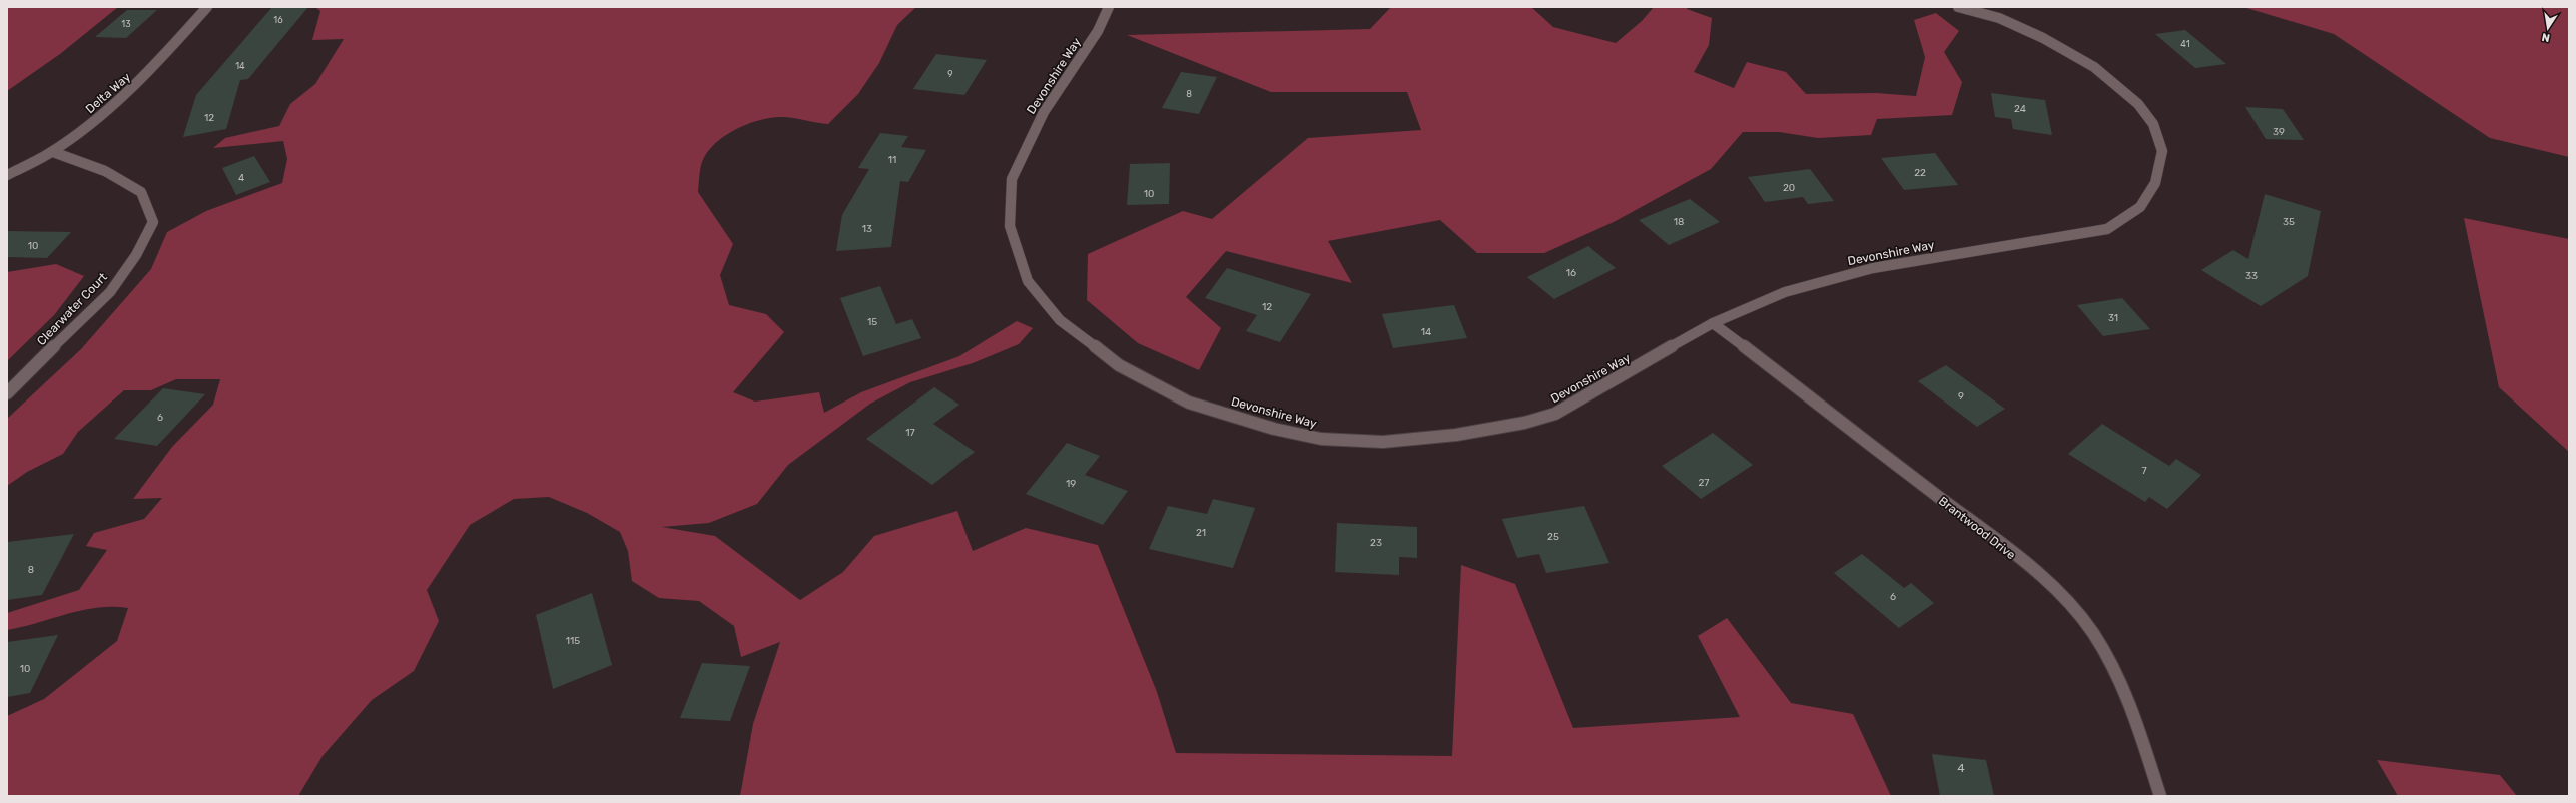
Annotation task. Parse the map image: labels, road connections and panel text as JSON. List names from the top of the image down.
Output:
{
  "streets": {
    "street": [
      "Devonshire Way",
      "Delta Way",
      "Clearwater Court",
      "Brantwood Drive"
    ]
  },
  "crossings": [
    ["Devonshire Way", "Brantwood Drive"],
    ["Delta Way", "Clearwater Court"]
  ],
  "house_numbers": [
    "16",
    "13",
    "41",
    "14",
    "9",
    "8",
    "24",
    "12",
    "39",
    "11",
    "22",
    "4",
    "20",
    "10",
    "18",
    "35",
    "13",
    "10",
    "16",
    "33",
    "12",
    "31",
    "15",
    "14",
    "9",
    "6",
    "17",
    "7",
    "27",
    "19",
    "21",
    "25",
    "23",
    "8",
    "6",
    "115",
    "10",
    "4"
  ],
  "north": "bottom"
}
